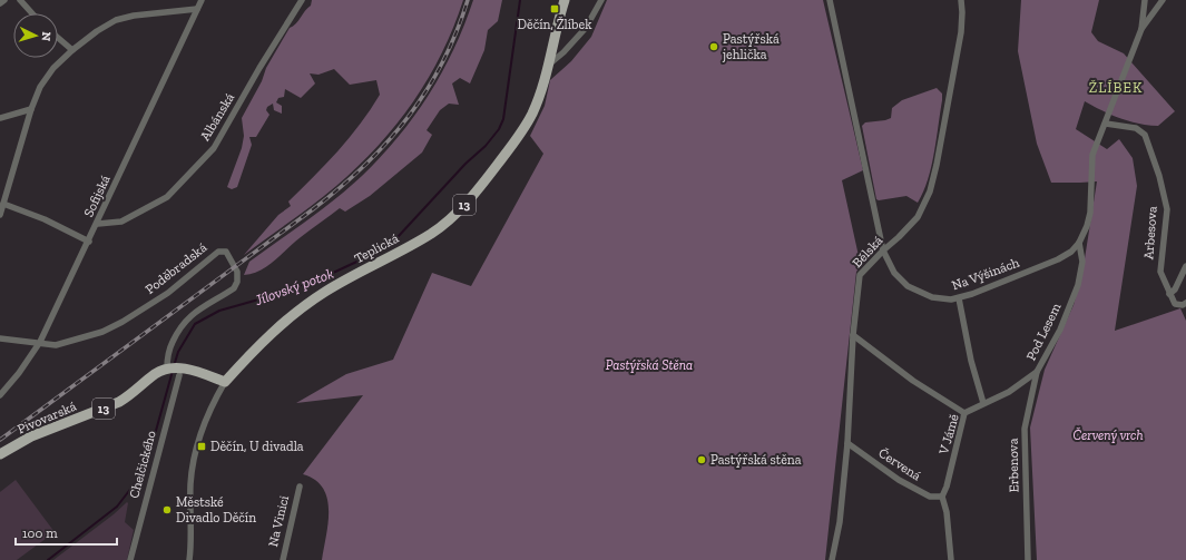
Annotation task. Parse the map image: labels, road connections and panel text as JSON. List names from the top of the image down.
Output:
{
  "streets": {
    "main road": ["13", "Teplická", "Pivovarská"],
    "street": [
      "Albánská",
      "Sofijská",
      "Arbesova",
      "Bělská",
      "Poděbradská",
      "Na Výšinách",
      "Pod Lesem",
      "V Jámě",
      "Chelčického",
      "Červená",
      "Erbenova",
      "Na Vinici"
    ]
  },
  "crossings": [
    ["Albánská", "Sofijská"],
    ["Sofijská", "Poděbradská"],
    ["Arbesova", "Na Výšinách"],
    ["Bělská", "Na Výšinách"],
    ["Bělská", "Červená"],
    ["Poděbradská", "Pivovarská"],
    ["Na Výšinách", "Pod Lesem"],
    ["Pod Lesem", "V Jámě"],
    ["Pod Lesem", "Erbenova"],
    ["V Jámě", "Červená"]
  ],
  "districts": ["ŽLÍBEK"],
  "water": ["Jílovský potok"],
  "parks": ["Pastýřská Stěna", "Červený vrch"],
  "places": {
    "transit": ["Děčín, Žlíbek", "Děčín, U divadla"],
    "other": ["Pastýřská jehlička", "Pastýřská stěna", "Městské Divadlo Děčín"]
  },
  "scale_bar": "100 m",
  "north": "right"
}
